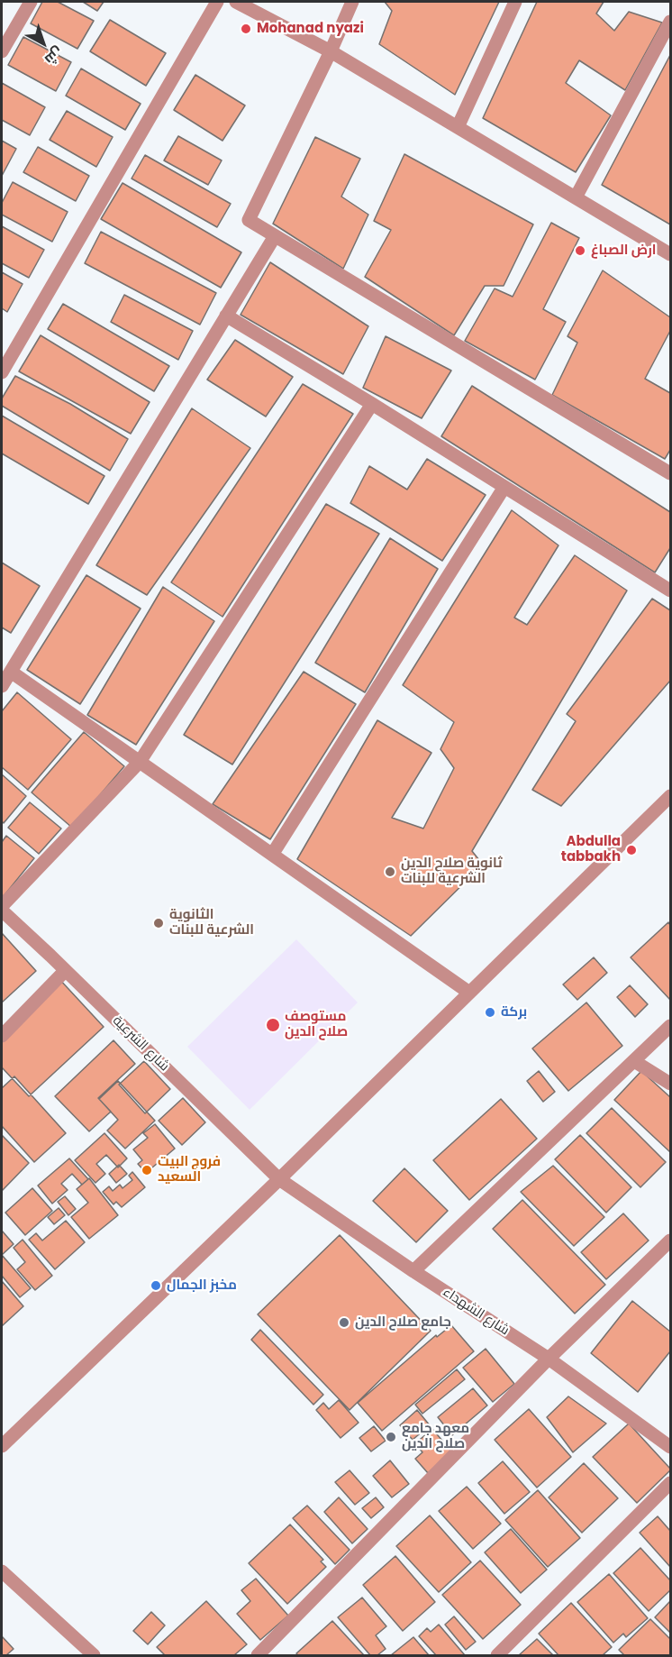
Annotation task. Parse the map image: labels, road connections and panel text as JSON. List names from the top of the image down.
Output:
{
  "streets": {
    "street": ["شارع الشرعية", "شارع الشهداء"]
  },
  "crossings": [
    ["شارع الشرعية", "شارع الشهداء"]
  ],
  "places": [
    "Mohanad nyazi",
    "ارض الصباغ",
    "Abdulla tabbakh",
    "ثانوية صلاح الدين الشرعية للبنات",
    "الثانوية الشرعية للبنات",
    "بركة",
    "مستوصف صلاح الدين",
    "فروج البيت السعيد",
    "مخبز الجمال",
    "جامع صلاح الدين",
    "معهد جامع صلاح الدين"
  ],
  "north": "bottom right"
}
